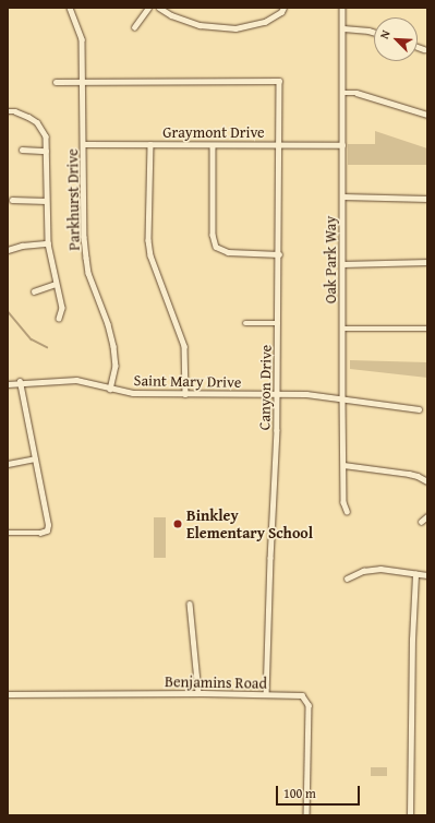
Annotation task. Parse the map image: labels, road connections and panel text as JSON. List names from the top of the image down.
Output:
{
  "streets": {
    "street": [
      "Graymont Drive",
      "Parkhurst Drive",
      "Oak Park Way",
      "Saint Mary Drive",
      "Canyon Drive",
      "Benjamins Road"
    ]
  },
  "crossings": [
    ["Graymont Drive", "Parkhurst Drive"],
    ["Graymont Drive", "Oak Park Way"],
    ["Graymont Drive", "Canyon Drive"],
    ["Parkhurst Drive", "Saint Mary Drive"],
    ["Parkhurst Drive", "Canyon Drive"],
    ["Oak Park Way", "Saint Mary Drive"],
    ["Saint Mary Drive", "Canyon Drive"],
    ["Canyon Drive", "Benjamins Road"]
  ],
  "places": ["Binkley Elementary School"],
  "scale_bar": "100 m",
  "north": "top left"
}
